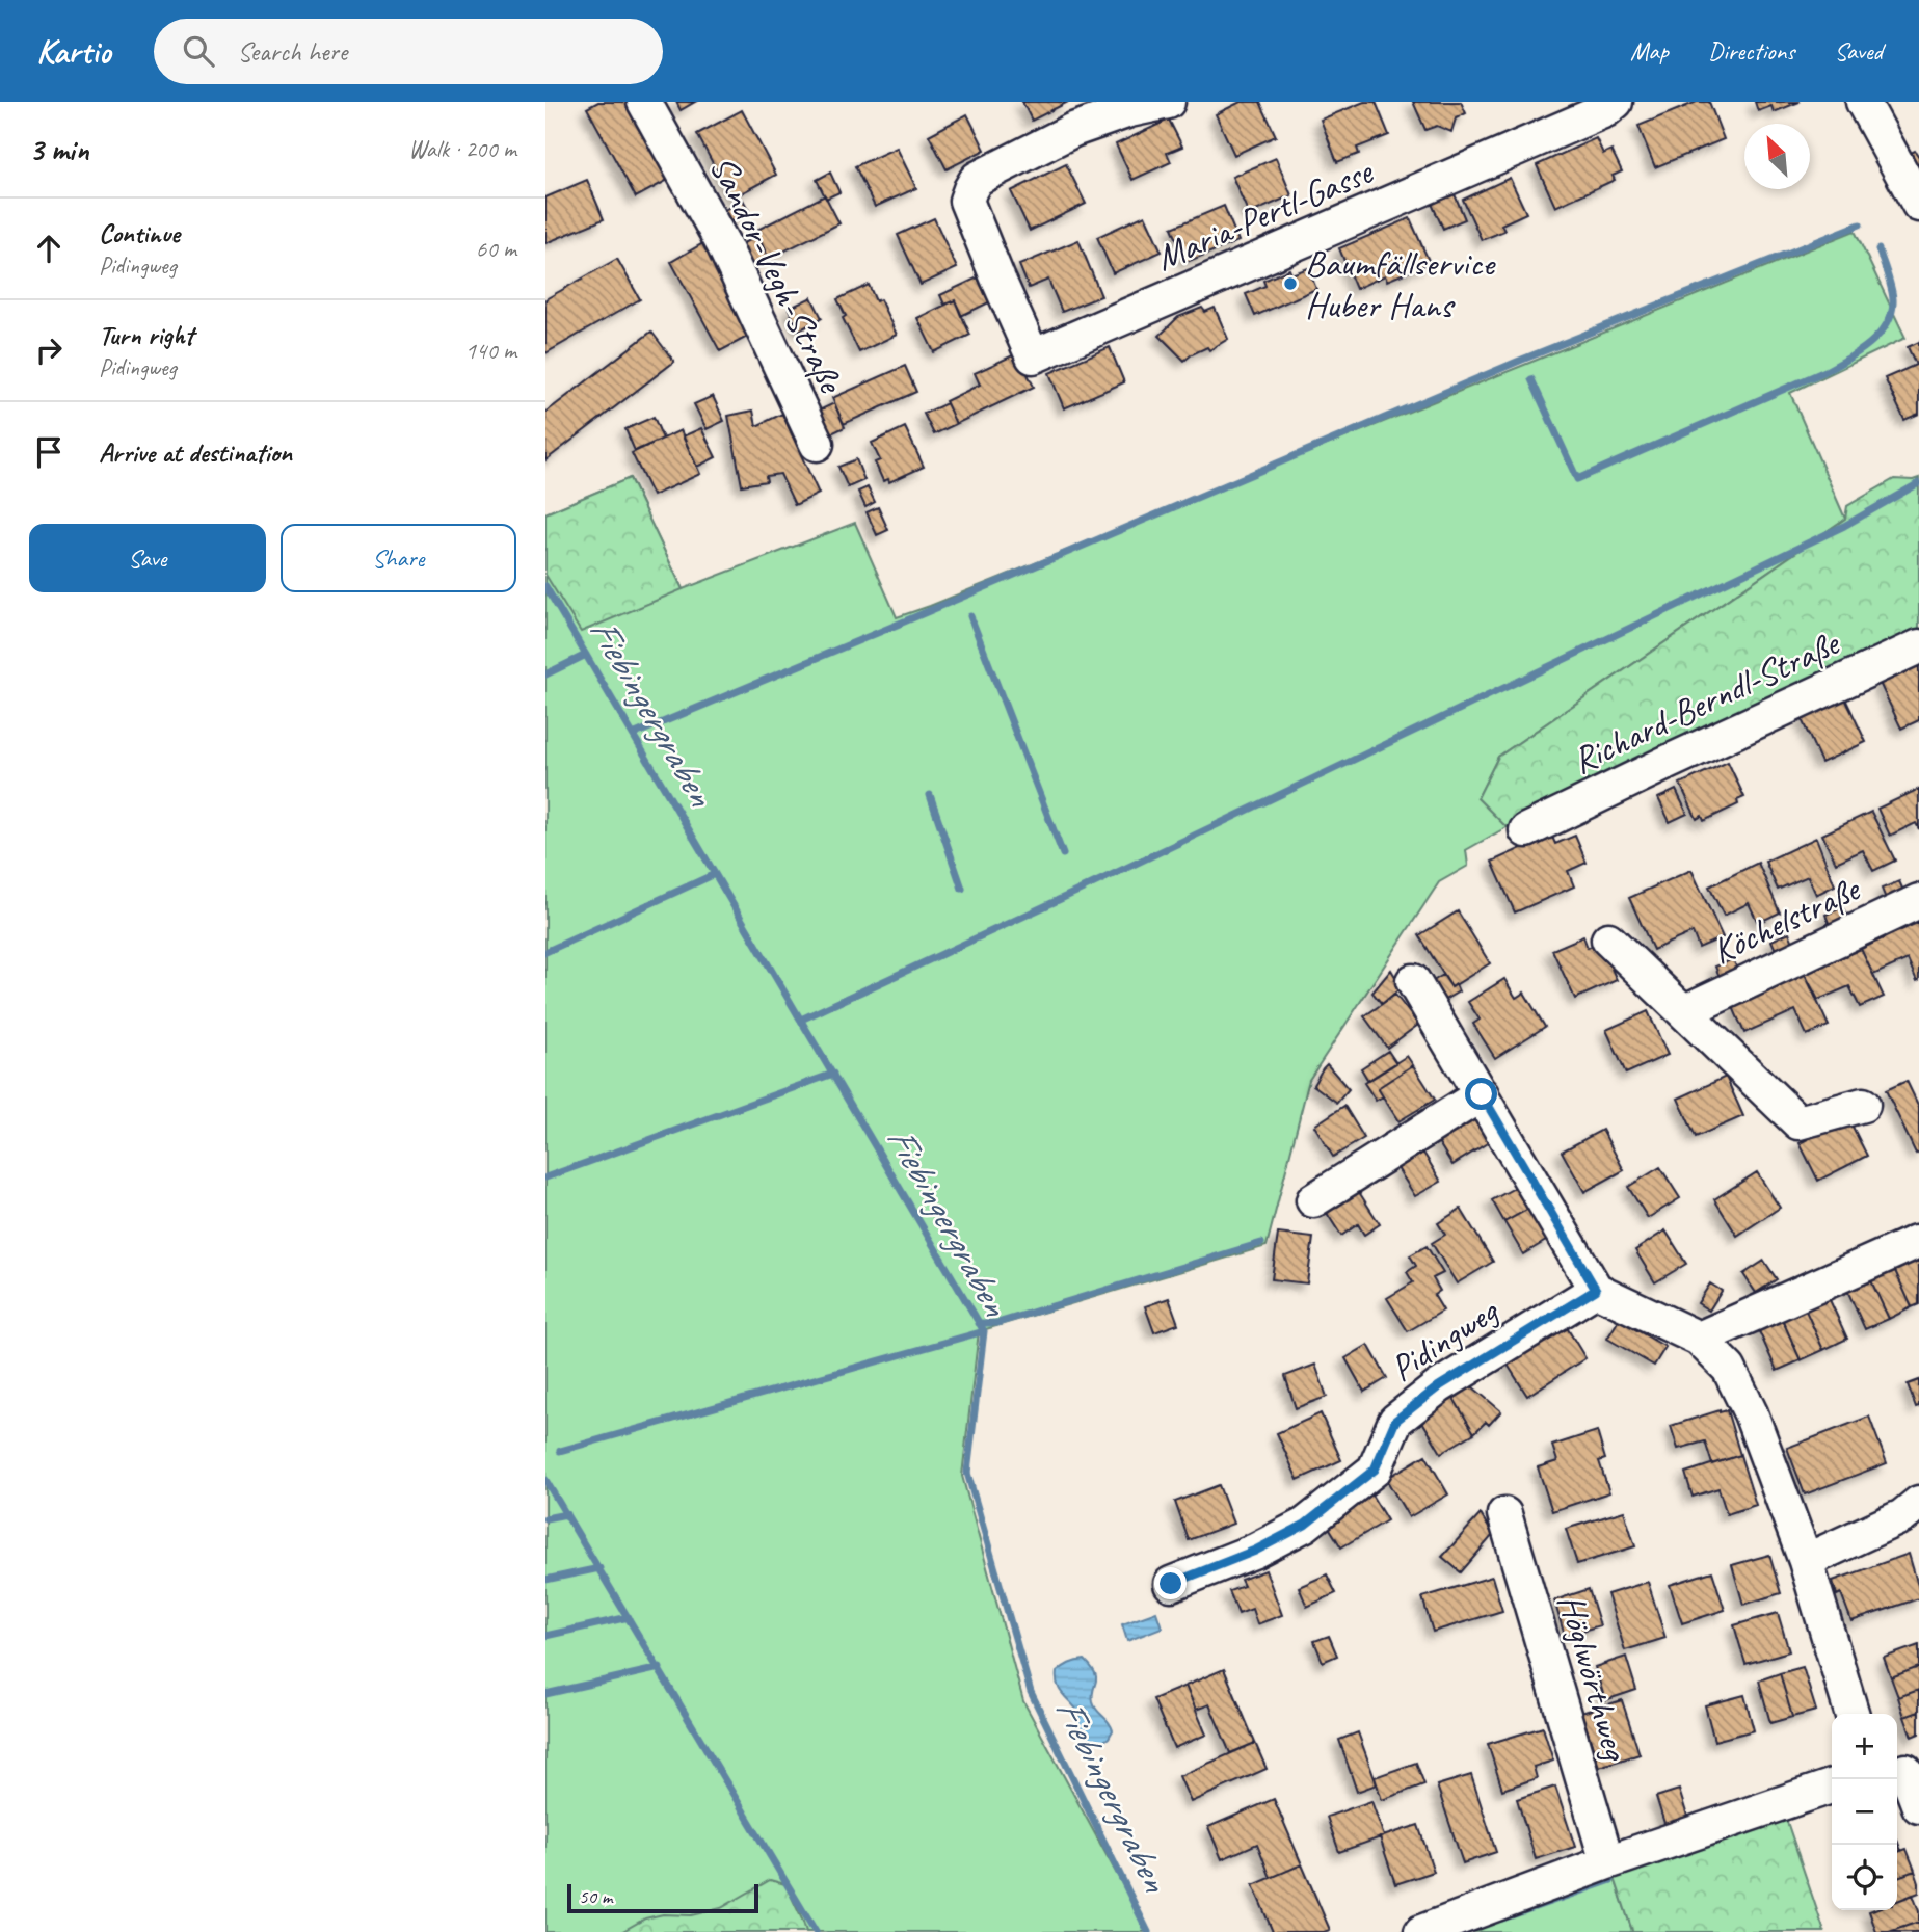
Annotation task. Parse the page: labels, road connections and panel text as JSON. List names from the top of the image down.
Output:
{
  "streets": {
    "street": [
      "Maria-Pertl-Gasse",
      "Sandor-Vegh-Straße",
      "Richard-Berndl-Straße",
      "Köchelstraße",
      "Pidingweg",
      "Höglwörthweg"
    ]
  },
  "water": ["Fiebingergraben"],
  "places": ["Baumfällservice Huber Hans"],
  "scale_bar": "50 m",
  "north": "top left",
  "page": {
    "header": "Kartio",
    "search": "Search here",
    "nav": ["Map", "Directions", "Saved"],
    "heading": ["3 min", "Walk · 200 m"],
    "list": [
      ["Continue", "Pidingweg", "60 m"],
      ["Turn right", "Pidingweg", "140 m"],
      "Arrive at destination"
    ],
    "buttons": ["Save", "Share"],
    "map_buttons": ["+", "−"],
    "scale": "50 m"
  }
}
